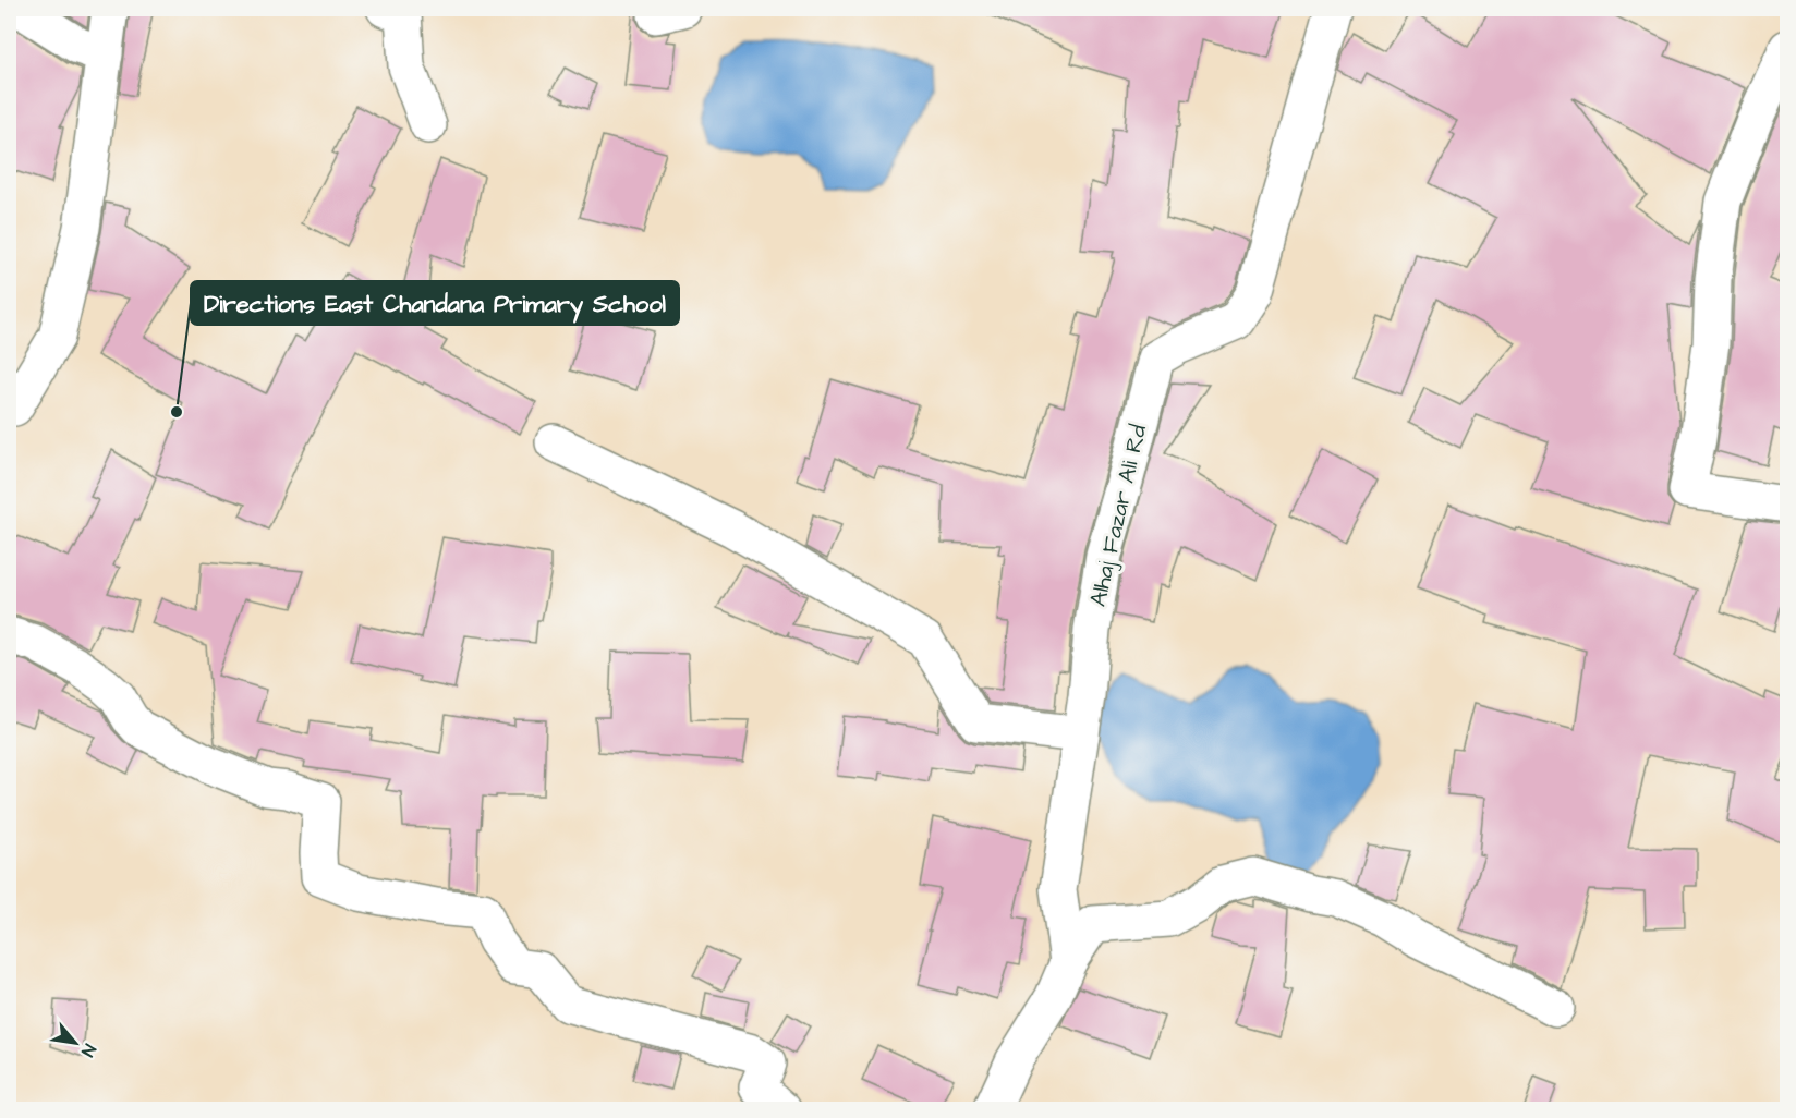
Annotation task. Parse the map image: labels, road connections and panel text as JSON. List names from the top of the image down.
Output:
{
  "streets": {
    "street": ["Alhaj Fazar Ali Rd"]
  },
  "places": ["Directions East Chandana Primary School"],
  "north": "bottom right"
}
